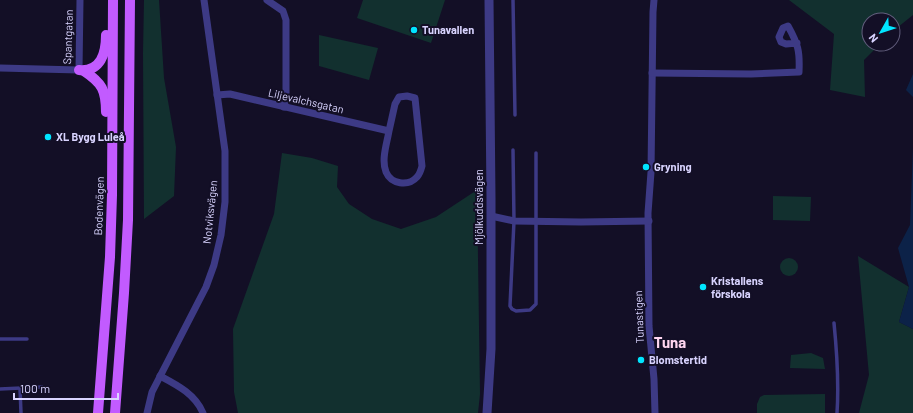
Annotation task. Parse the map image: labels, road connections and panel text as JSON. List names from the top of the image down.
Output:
{
  "streets": {
    "main road": ["Bodenvägen"],
    "street": [
      "Spantgatan",
      "Liljevalchsgatan",
      "Mjölkuddsvägen",
      "Notviksvägen",
      "Tunastigen"
    ]
  },
  "crossings": [
    ["Liljevalchsgatan", "Notviksvägen"]
  ],
  "districts": ["Tuna"],
  "places": [
    "Tunavallen",
    "XL Bygg Luleå",
    "Gryning",
    "Kristallens förskola",
    "Blomstertid"
  ],
  "scale_bar": "100 m",
  "north": "bottom left"
}
